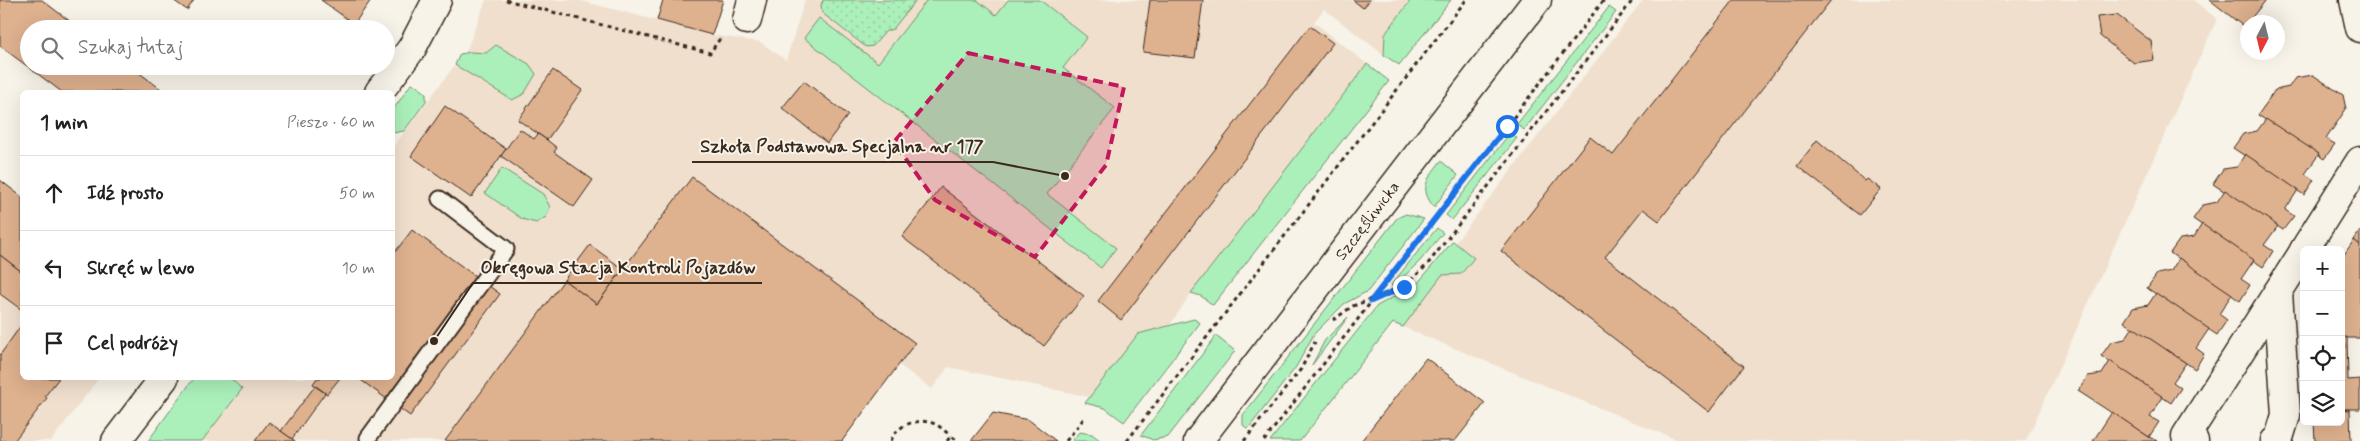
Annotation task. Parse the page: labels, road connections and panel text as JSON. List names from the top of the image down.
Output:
{
  "streets": {
    "street": ["Szczęśliwicka"]
  },
  "places": ["Szkoła Podstawowa Specjalna nr 177", "Okręgowa Stacja Kontroli Pojazdów"],
  "north": "bottom",
  "page": {
    "search": "Szukaj tutaj",
    "heading": ["1 min", "Pieszo · 60 m"],
    "list": [
      ["Idź prosto", "50 m"],
      ["Skręć w lewo", "10 m"],
      "Cel podróży"
    ],
    "map_buttons": ["+", "−"]
  }
}
